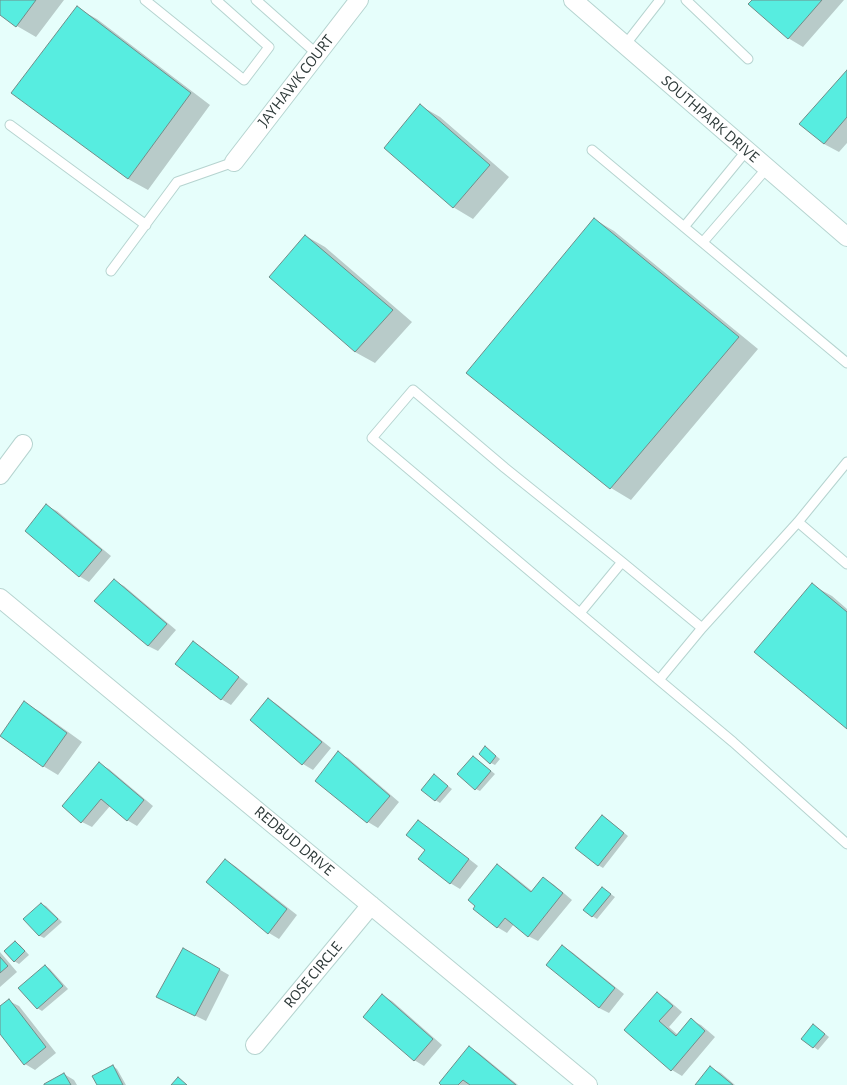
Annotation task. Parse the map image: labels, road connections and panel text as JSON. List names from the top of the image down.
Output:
{
  "streets": {
    "street": [
      "JAYHAWK COURT",
      "SOUTHPARK DRIVE",
      "REDBUD DRIVE",
      "ROSE CIRCLE"
    ]
  },
  "crossings": [
    ["REDBUD DRIVE", "ROSE CIRCLE"]
  ]
}
